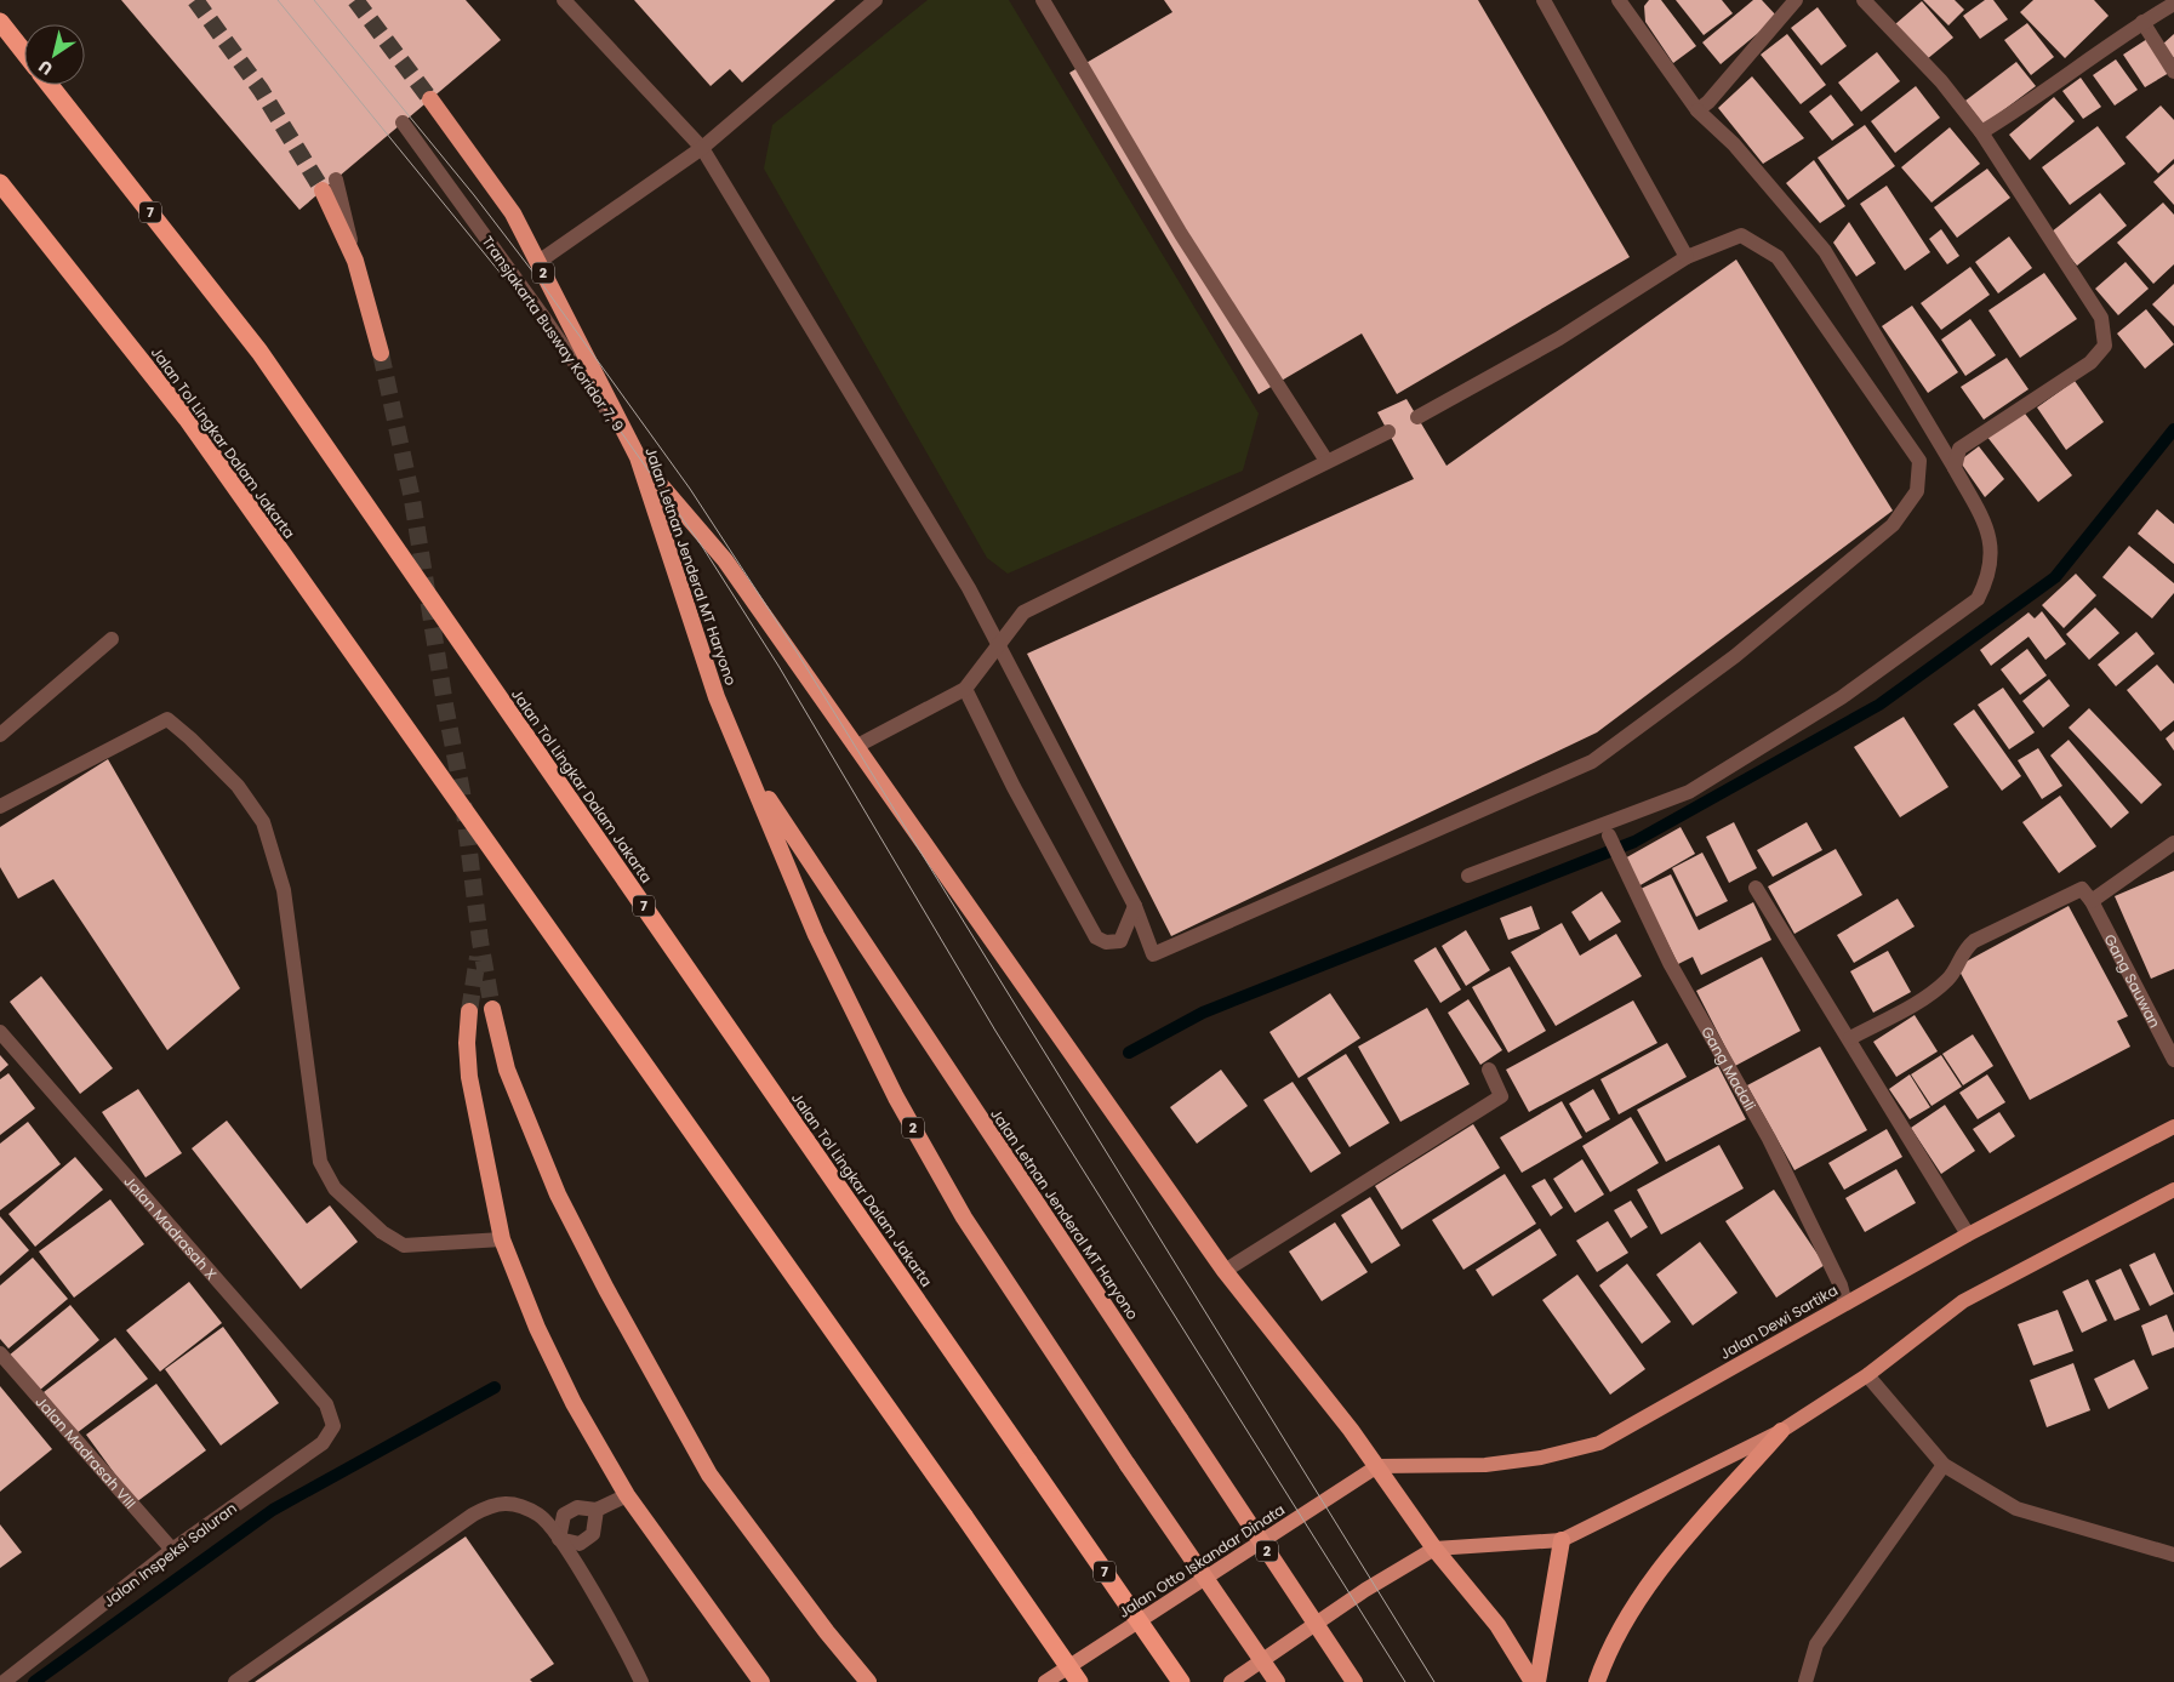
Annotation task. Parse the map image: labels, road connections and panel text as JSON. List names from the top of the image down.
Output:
{
  "streets": {
    "highway": [
      "7",
      "2",
      "Jalan Tol Lingkar Dalam Jakarta",
      "Jalan Letnan Jenderal MT Haryono"
    ],
    "main road": ["Jalan Dewi Sartika", "Jalan Otto Iskandar Dinata"],
    "street": [
      "Transjakarta Busway Koridor 7, 9",
      "Gang Sauwan",
      "Gang Madali",
      "Jalan Madrasah X",
      "Jalan Madrasah VIII",
      "Jalan Inspeksi Saluran"
    ]
  },
  "crossings": [
    ["Transjakarta Busway Koridor 7, 9", "Jalan Letnan Jenderal MT Haryono"],
    ["Gang Madali", "Jalan Dewi Sartika"],
    ["Jalan Madrasah X", "Jalan Inspeksi Saluran"],
    ["Jalan Dewi Sartika", "Jalan Otto Iskandar Dinata"],
    ["Jalan Madrasah VIII", "Jalan Inspeksi Saluran"]
  ],
  "north": "bottom left"
}
